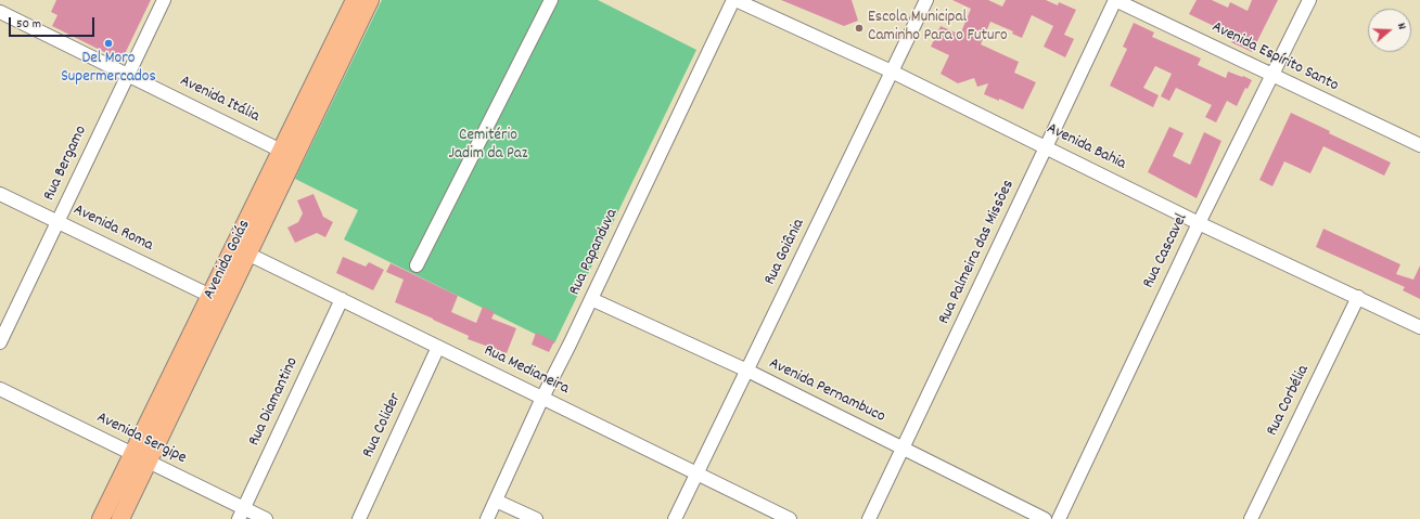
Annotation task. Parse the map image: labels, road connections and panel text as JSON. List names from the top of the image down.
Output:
{
  "streets": {
    "main road": ["Avenida Goiás"],
    "street": [
      "Avenida Espírito Santo",
      "Avenida Itália",
      "Avenida Bahia",
      "Rua Bergamo",
      "Avenida Roma",
      "Rua Cascavel",
      "Rua Papanduva",
      "Rua Goiânia",
      "Rua Palmeira das Missões",
      "Rua Medianeira",
      "Avenida Pernambuco",
      "Rua Corbélia",
      "Rua Diamantino",
      "Rua Colider",
      "Avenida Sergipe"
    ]
  },
  "crossings": [
    ["Avenida Espírito Santo", "Rua Cascavel"],
    ["Avenida Espírito Santo", "Rua Palmeira das Missões"],
    ["Avenida Itália", "Rua Bergamo"],
    ["Avenida Itália", "Avenida Goiás"],
    ["Avenida Bahia", "Rua Cascavel"],
    ["Avenida Bahia", "Rua Papanduva"],
    ["Avenida Bahia", "Rua Goiânia"],
    ["Avenida Bahia", "Rua Palmeira das Missões"],
    ["Avenida Bahia", "Rua Corbélia"],
    ["Rua Bergamo", "Avenida Roma"],
    ["Avenida Roma", "Avenida Goiás"],
    ["Rua Papanduva", "Rua Medianeira"],
    ["Rua Papanduva", "Avenida Pernambuco"],
    ["Rua Goiânia", "Rua Medianeira"],
    ["Rua Goiânia", "Avenida Pernambuco"],
    ["Rua Palmeira das Missões", "Avenida Pernambuco"],
    ["Avenida Goiás", "Rua Medianeira"],
    ["Avenida Goiás", "Avenida Sergipe"],
    ["Rua Medianeira", "Rua Diamantino"],
    ["Rua Medianeira", "Rua Colider"],
    ["Rua Diamantino", "Avenida Sergipe"]
  ],
  "parks": ["Cemitério Jadim da Paz"],
  "places": ["Escola Municipal Caminho Para o Futuro", "Del Moro Supermercados"],
  "scale_bar": "50 m",
  "north": "right"
}
